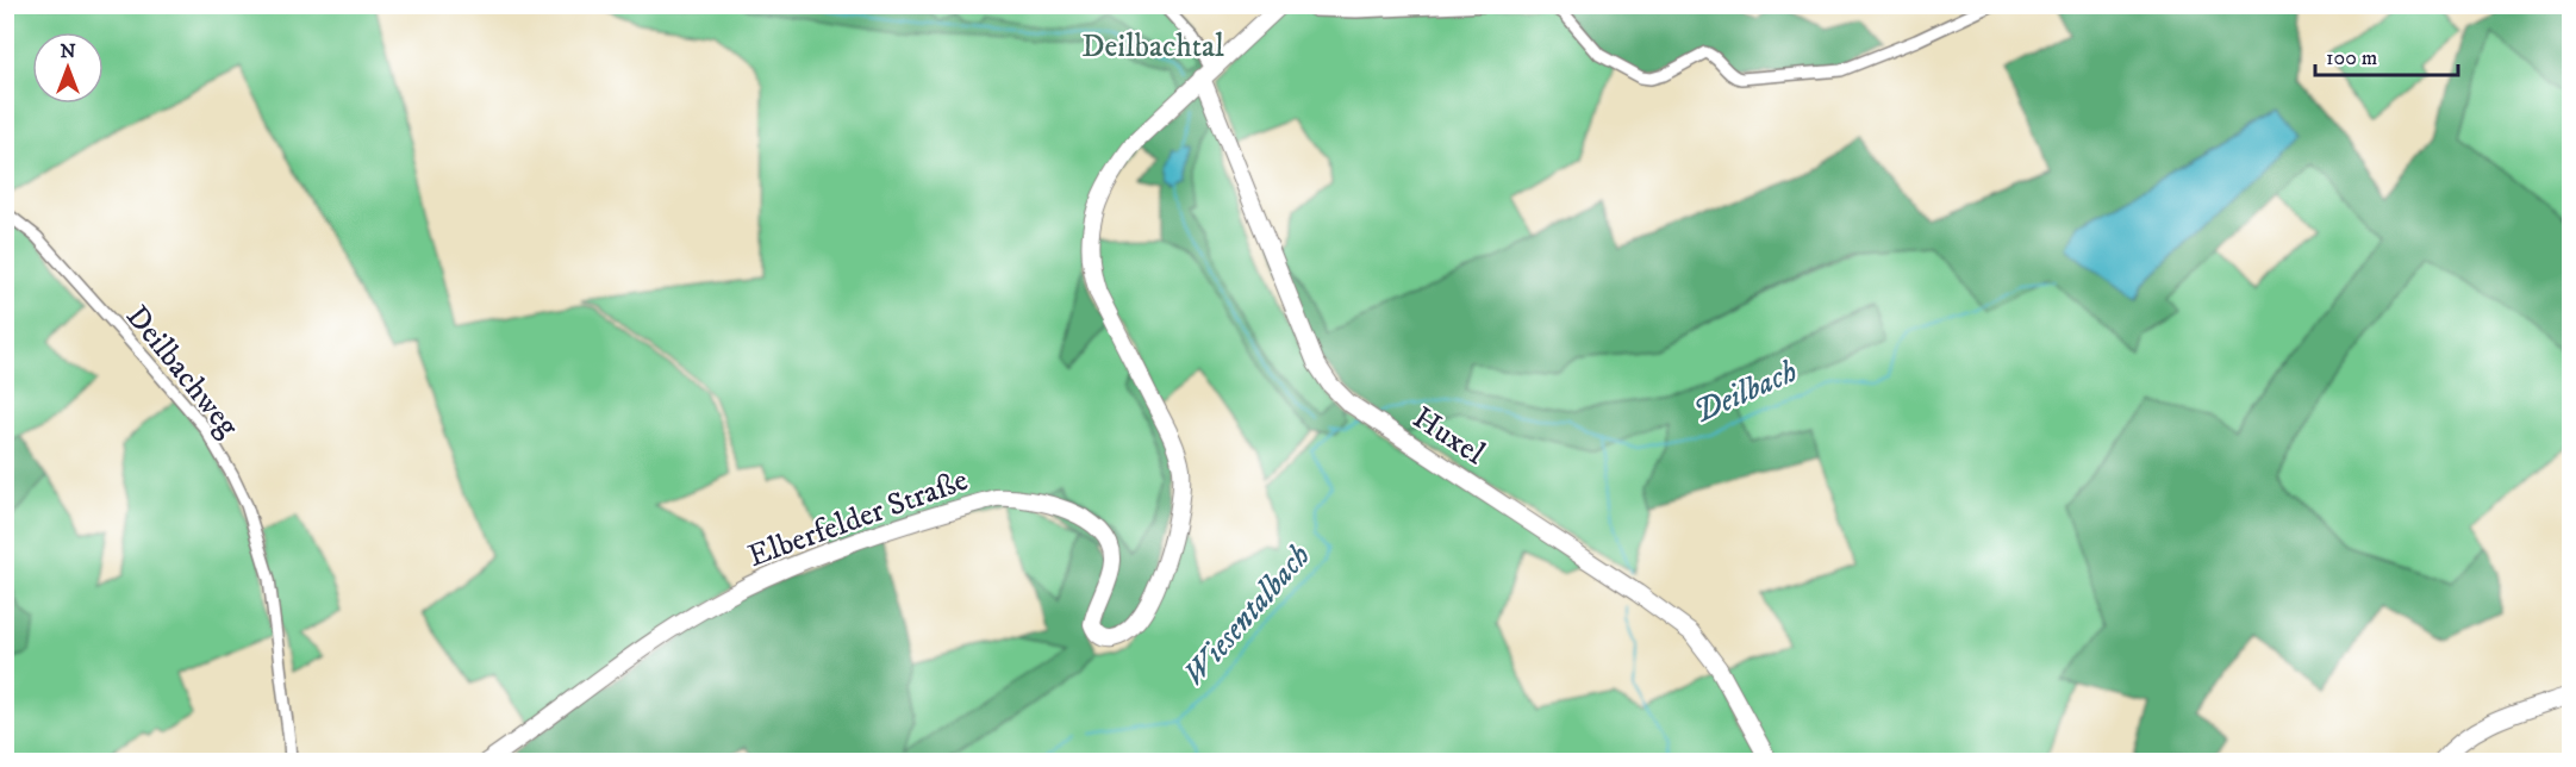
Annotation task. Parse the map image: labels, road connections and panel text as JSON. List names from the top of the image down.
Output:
{
  "streets": {
    "main road": ["Huxel", "Elberfelder Straße"],
    "street": ["Deilbachweg"]
  },
  "crossings": [
    ["Huxel", "Elberfelder Straße"]
  ],
  "water": ["Deilbach", "Wiesentalbach"],
  "parks": ["Deilbachtal"],
  "scale_bar": "100 m",
  "north": "top"
}
